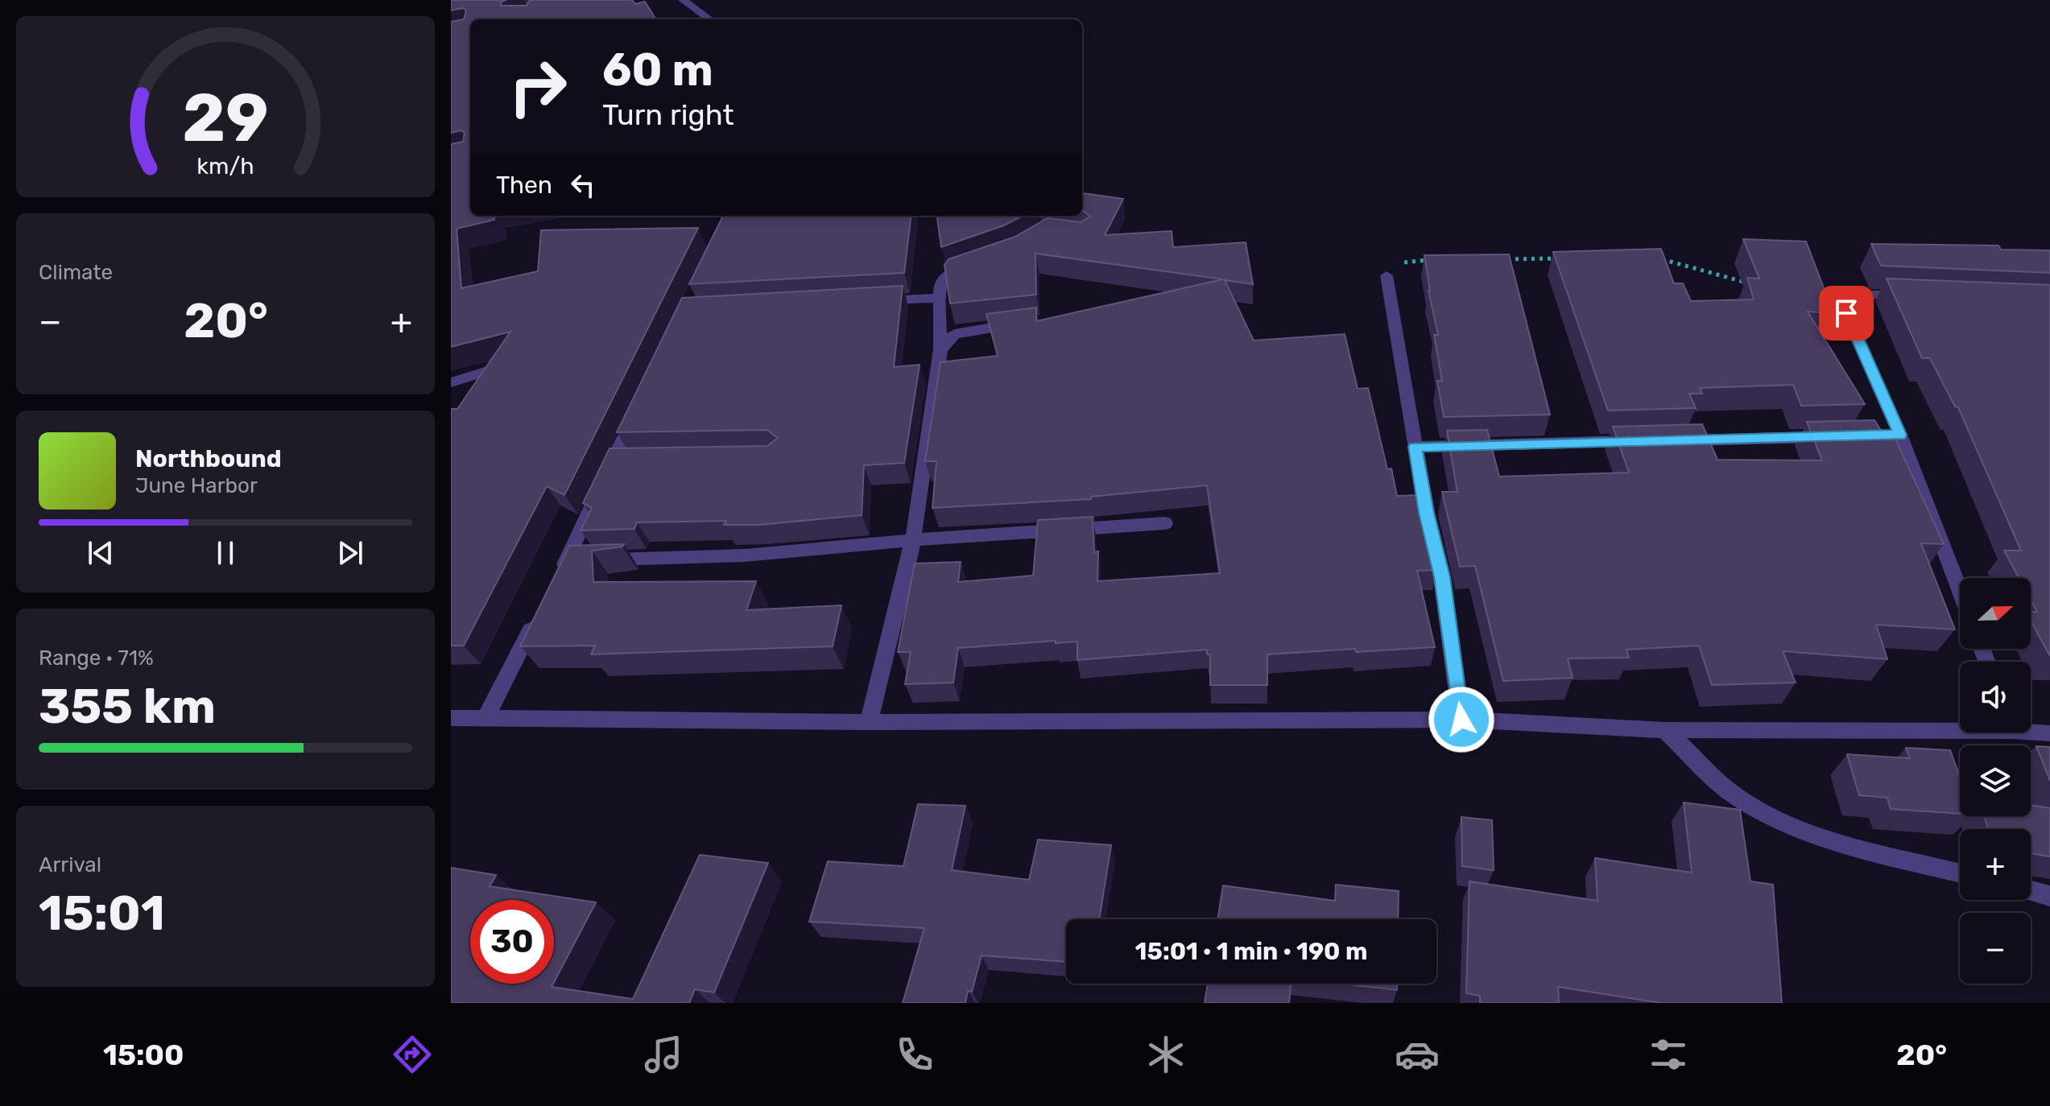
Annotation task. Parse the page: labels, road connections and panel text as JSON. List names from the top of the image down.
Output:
{
  "north": "right",
  "page": {
    "turn": ["60 m", "Turn right"],
    "then": "Then",
    "tile": [
      "Climate",
      ["Range · 71%", "355 km"],
      ["Arrival", "15:01"]
    ],
    "heat": ["−", "20°", "+"],
    "song": ["Northbound", "June Harbor"],
    "map_buttons": ["+", "−"],
    "limit": "30",
    "trip": "15:01 · 1 min · 190 m",
    "tabs": ["15:00", "20°"],
    "gauge": ["29", "km/h"]
  }
}
